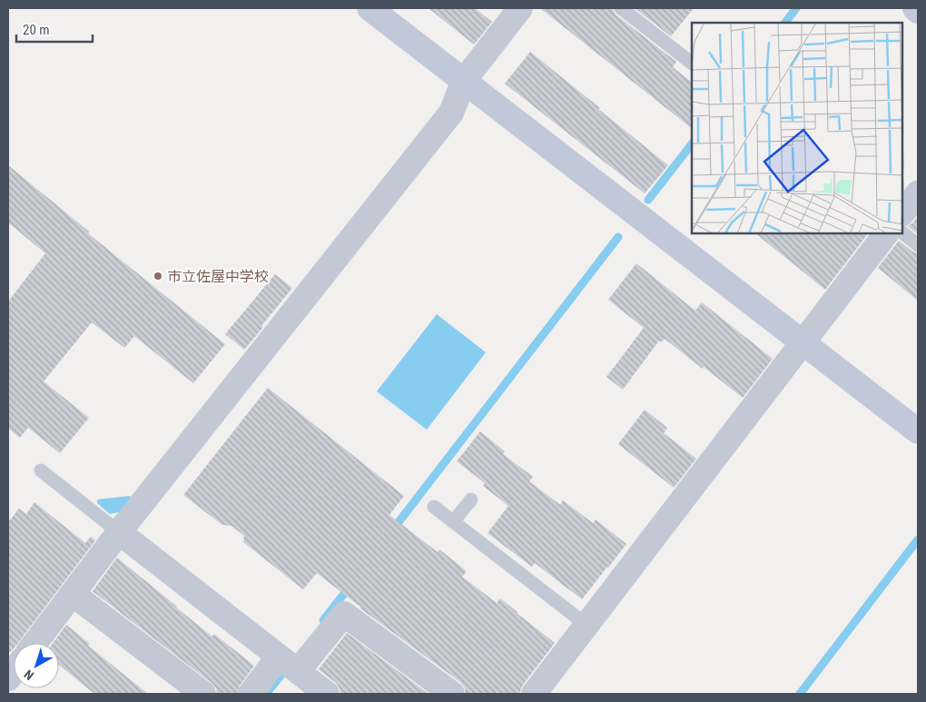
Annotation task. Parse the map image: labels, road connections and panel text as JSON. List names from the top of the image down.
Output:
{
  "places": ["市立佐屋中学校"],
  "scale_bar": "20 m",
  "north": "bottom left"
}
